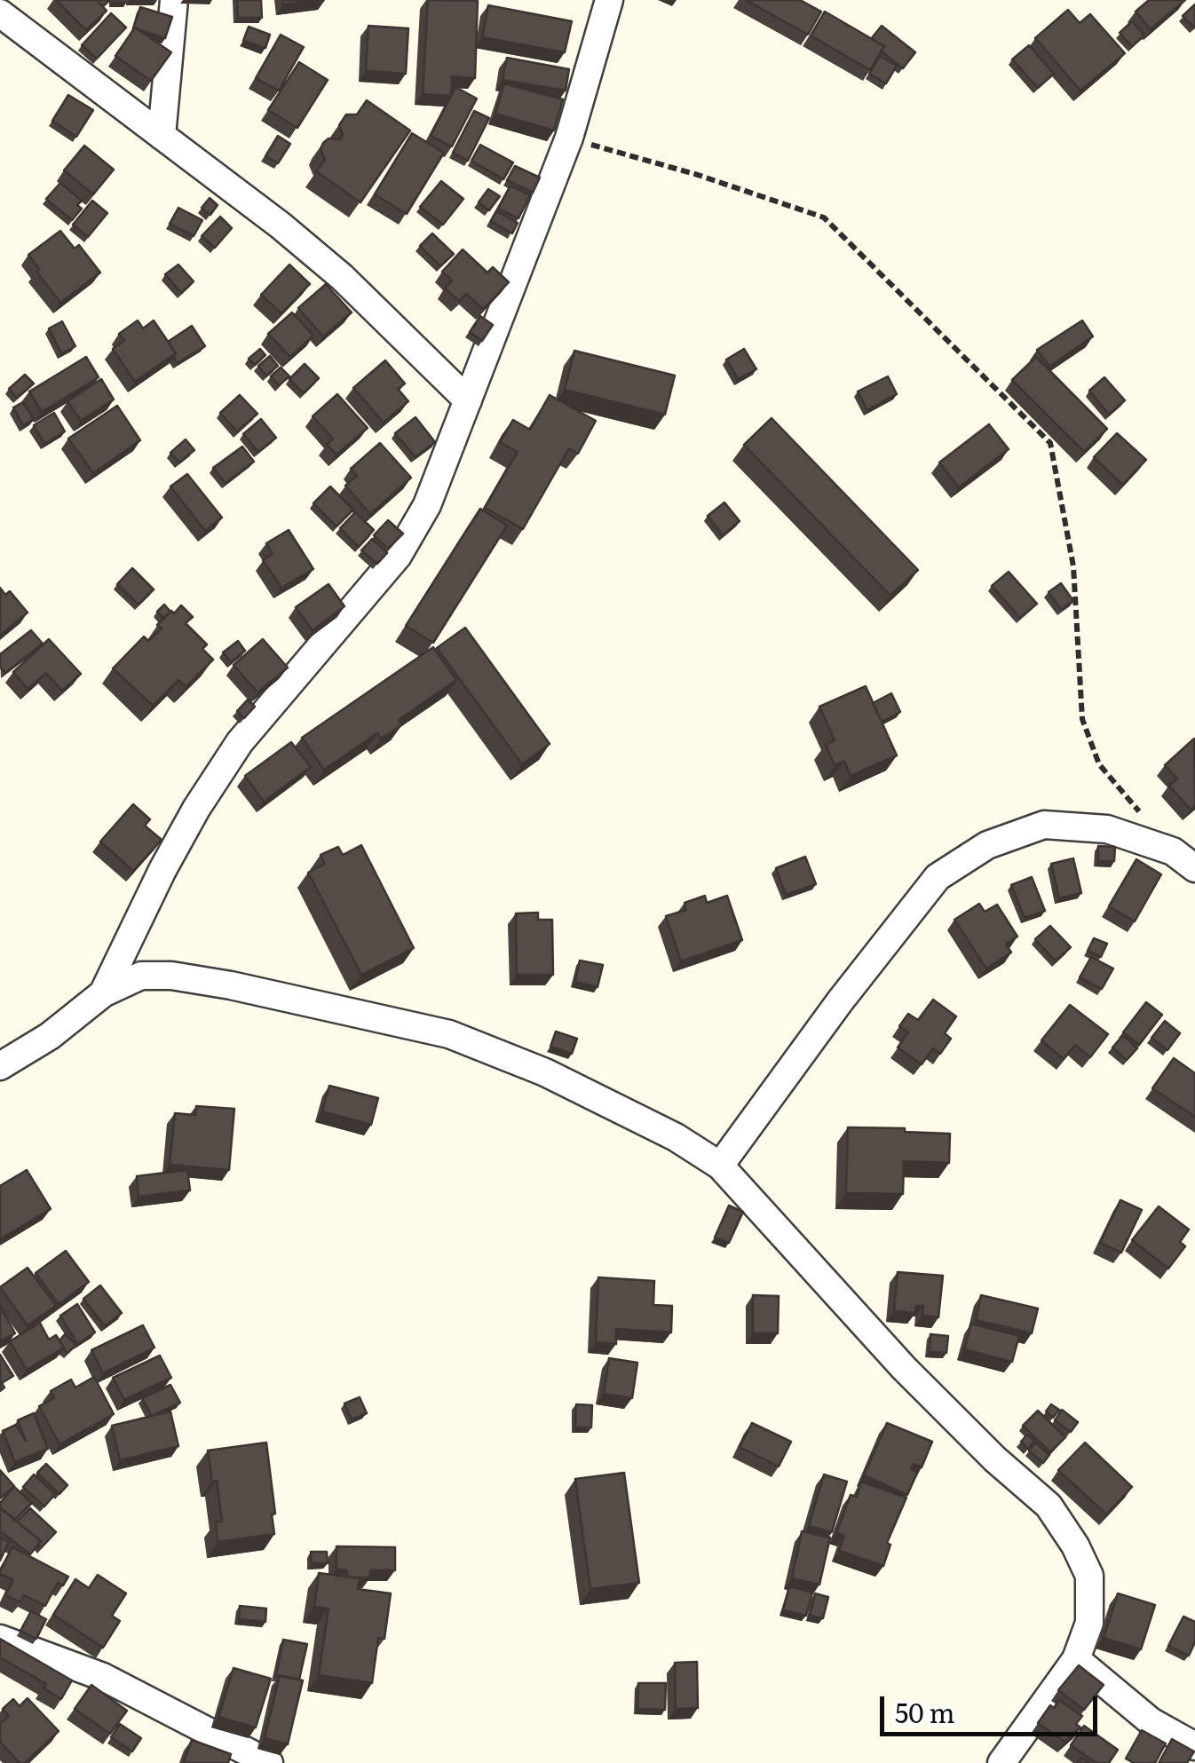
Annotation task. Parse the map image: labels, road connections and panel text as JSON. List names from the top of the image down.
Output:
{
  "scale_bar": "50 m"
}
